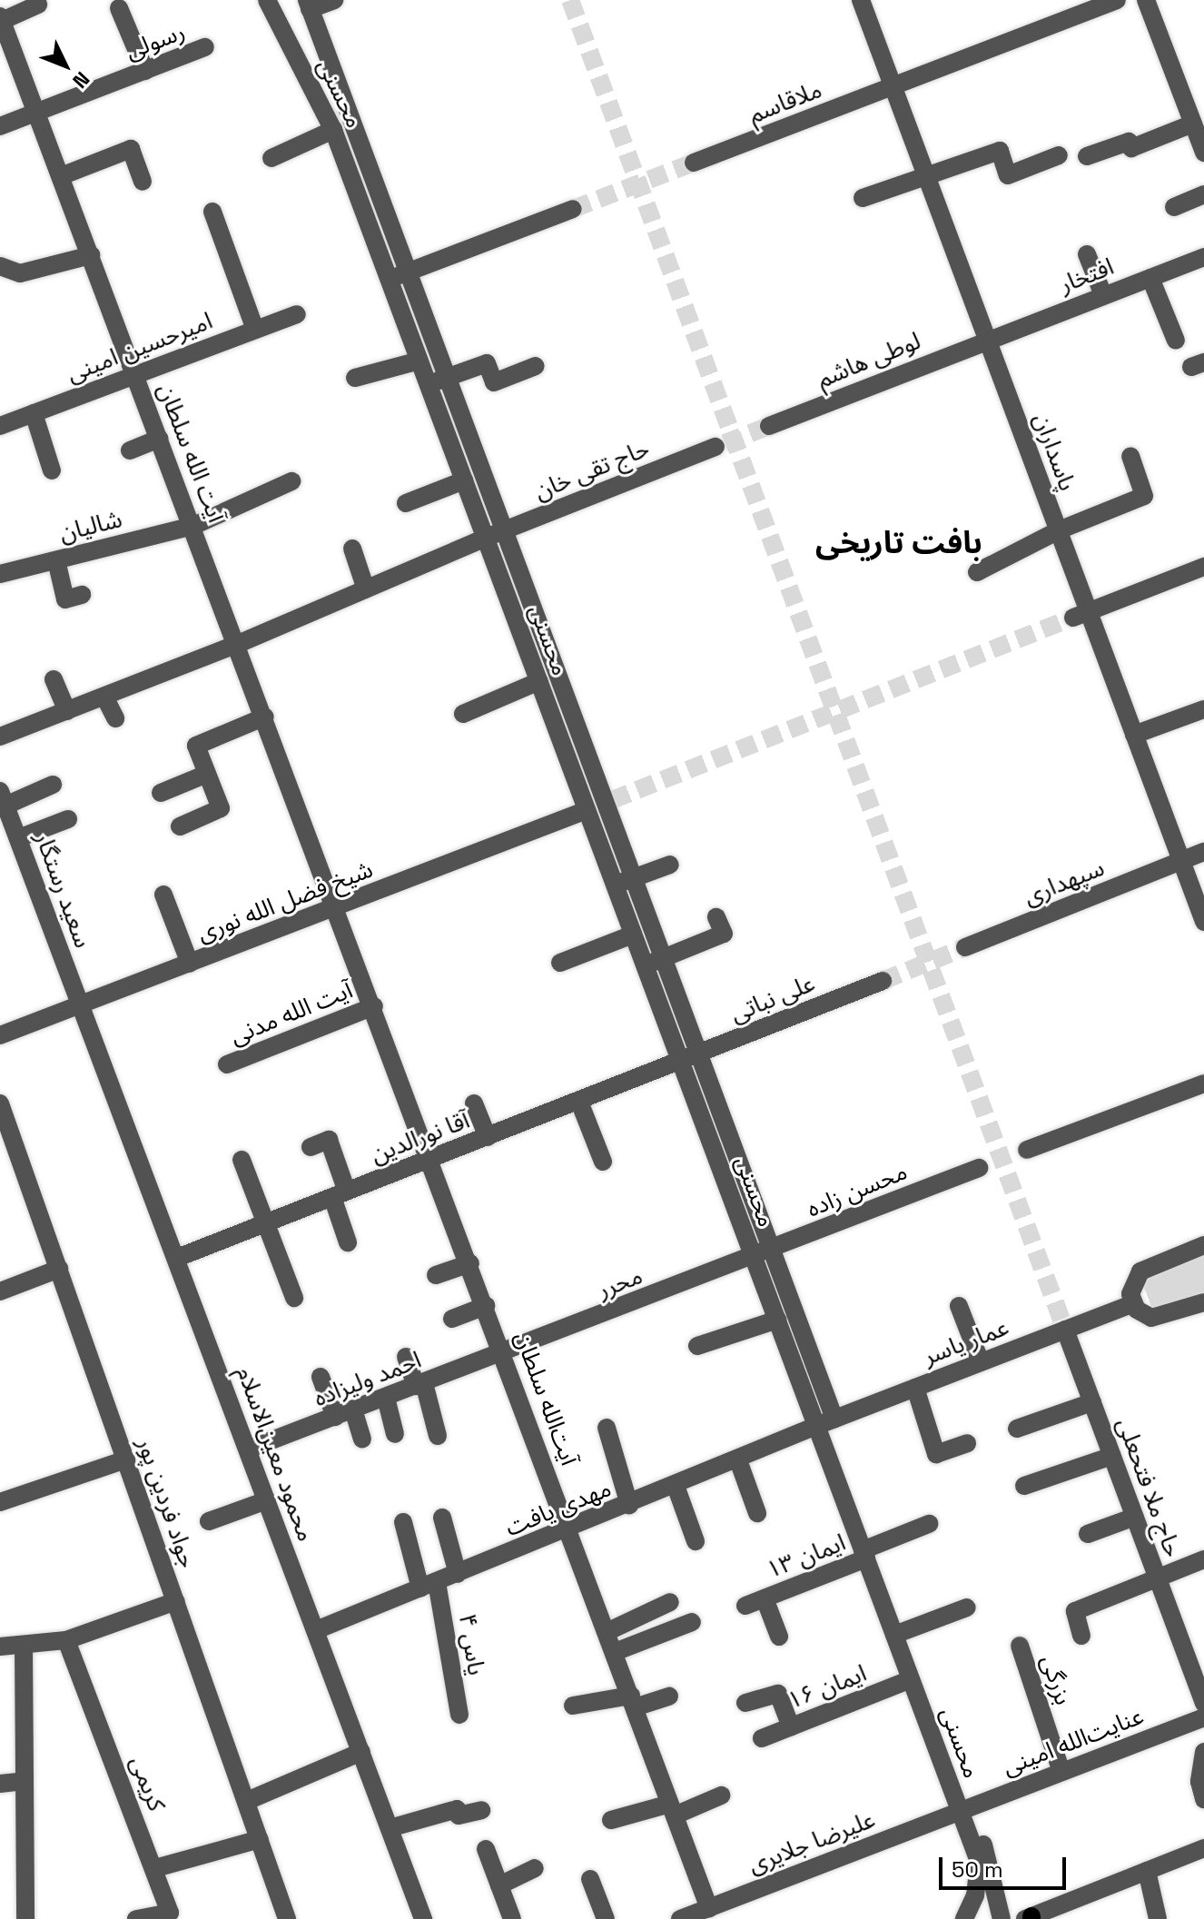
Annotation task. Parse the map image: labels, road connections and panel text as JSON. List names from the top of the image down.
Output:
{
  "streets": {
    "street": [
      "رسولی",
      "محسنی",
      "ملاقاسم",
      "افتخار",
      "امیرحسین امینی",
      "لوطی هاشم",
      "پاسداران",
      "آیت الله سلطان",
      "حاج تقی خان",
      "شالیان",
      "سپهداری",
      "سعید رستگار",
      "شیخ فضل الله نوری",
      "علی نباتی",
      "آیت الله مدنی",
      "آقا نورالدین",
      "محسن زاده",
      "محرر",
      "عمار یاسر",
      "احمد ولیزاده",
      "آیت‌الله سلطان",
      "محمود معین‌الاسلام",
      "حاج ملا فتحعلی",
      "جواد فردین پور",
      "مهدی یافت",
      "ایمان ۱۳",
      "یاس ۴",
      "بزرگی",
      "ایمان ۱۶",
      "عنایت‌الله امینی",
      "کریمی",
      "علیرضا جلایری"
    ]
  },
  "crossings": [
    ["رسولی", "آیت الله سلطان"],
    ["محسنی", "حاج تقی خان"],
    ["محسنی", "شیخ فضل الله نوری"],
    ["محسنی", "علی نباتی"],
    ["محسنی", "آقا نورالدین"],
    ["محسنی", "محسن زاده"],
    ["محسنی", "محرر"],
    ["محسنی", "عمار یاسر"],
    ["محسنی", "مهدی یافت"],
    ["محسنی", "ایمان ۱۳"],
    ["محسنی", "ایمان ۱۶"],
    ["محسنی", "عنایت‌الله امینی"],
    ["محسنی", "علیرضا جلایری"],
    ["ملاقاسم", "پاسداران"],
    ["افتخار", "لوطی هاشم"],
    ["افتخار", "پاسداران"],
    ["امیرحسین امینی", "آیت الله سلطان"],
    ["لوطی هاشم", "پاسداران"],
    ["پاسداران", "سپهداری"],
    ["آیت الله سلطان", "شالیان"],
    ["آیت الله سلطان", "شیخ فضل الله نوری"],
    ["آیت الله سلطان", "آیت‌الله سلطان"],
    ["سعید رستگار", "شیخ فضل الله نوری"],
    ["سعید رستگار", "محمود معین‌الاسلام"],
    ["شیخ فضل الله نوری", "آیت‌الله سلطان"],
    ["شیخ فضل الله نوری", "محمود معین‌الاسلام"],
    ["علی نباتی", "آقا نورالدین"],
    ["آیت الله مدنی", "آیت‌الله سلطان"],
    ["آقا نورالدین", "آیت‌الله سلطان"],
    ["آقا نورالدین", "محمود معین‌الاسلام"],
    ["محسن زاده", "محرر"],
    ["محرر", "احمد ولیزاده"],
    ["محرر", "آیت‌الله سلطان"],
    ["عمار یاسر", "حاج ملا فتحعلی"],
    ["عمار یاسر", "مهدی یافت"],
    ["احمد ولیزاده", "آیت‌الله سلطان"],
    ["احمد ولیزاده", "محمود معین‌الاسلام"],
    ["آیت‌الله سلطان", "مهدی یافت"],
    ["آیت‌الله سلطان", "علیرضا جلایری"],
    ["محمود معین‌الاسلام", "مهدی یافت"],
    ["مهدی یافت", "یاس ۴"],
    ["بزرگی", "عنایت‌الله امینی"],
    ["عنایت‌الله امینی", "علیرضا جلایری"]
  ],
  "districts": ["بافت تاریخی"],
  "scale_bar": "50 m",
  "north": "bottom right"
}
